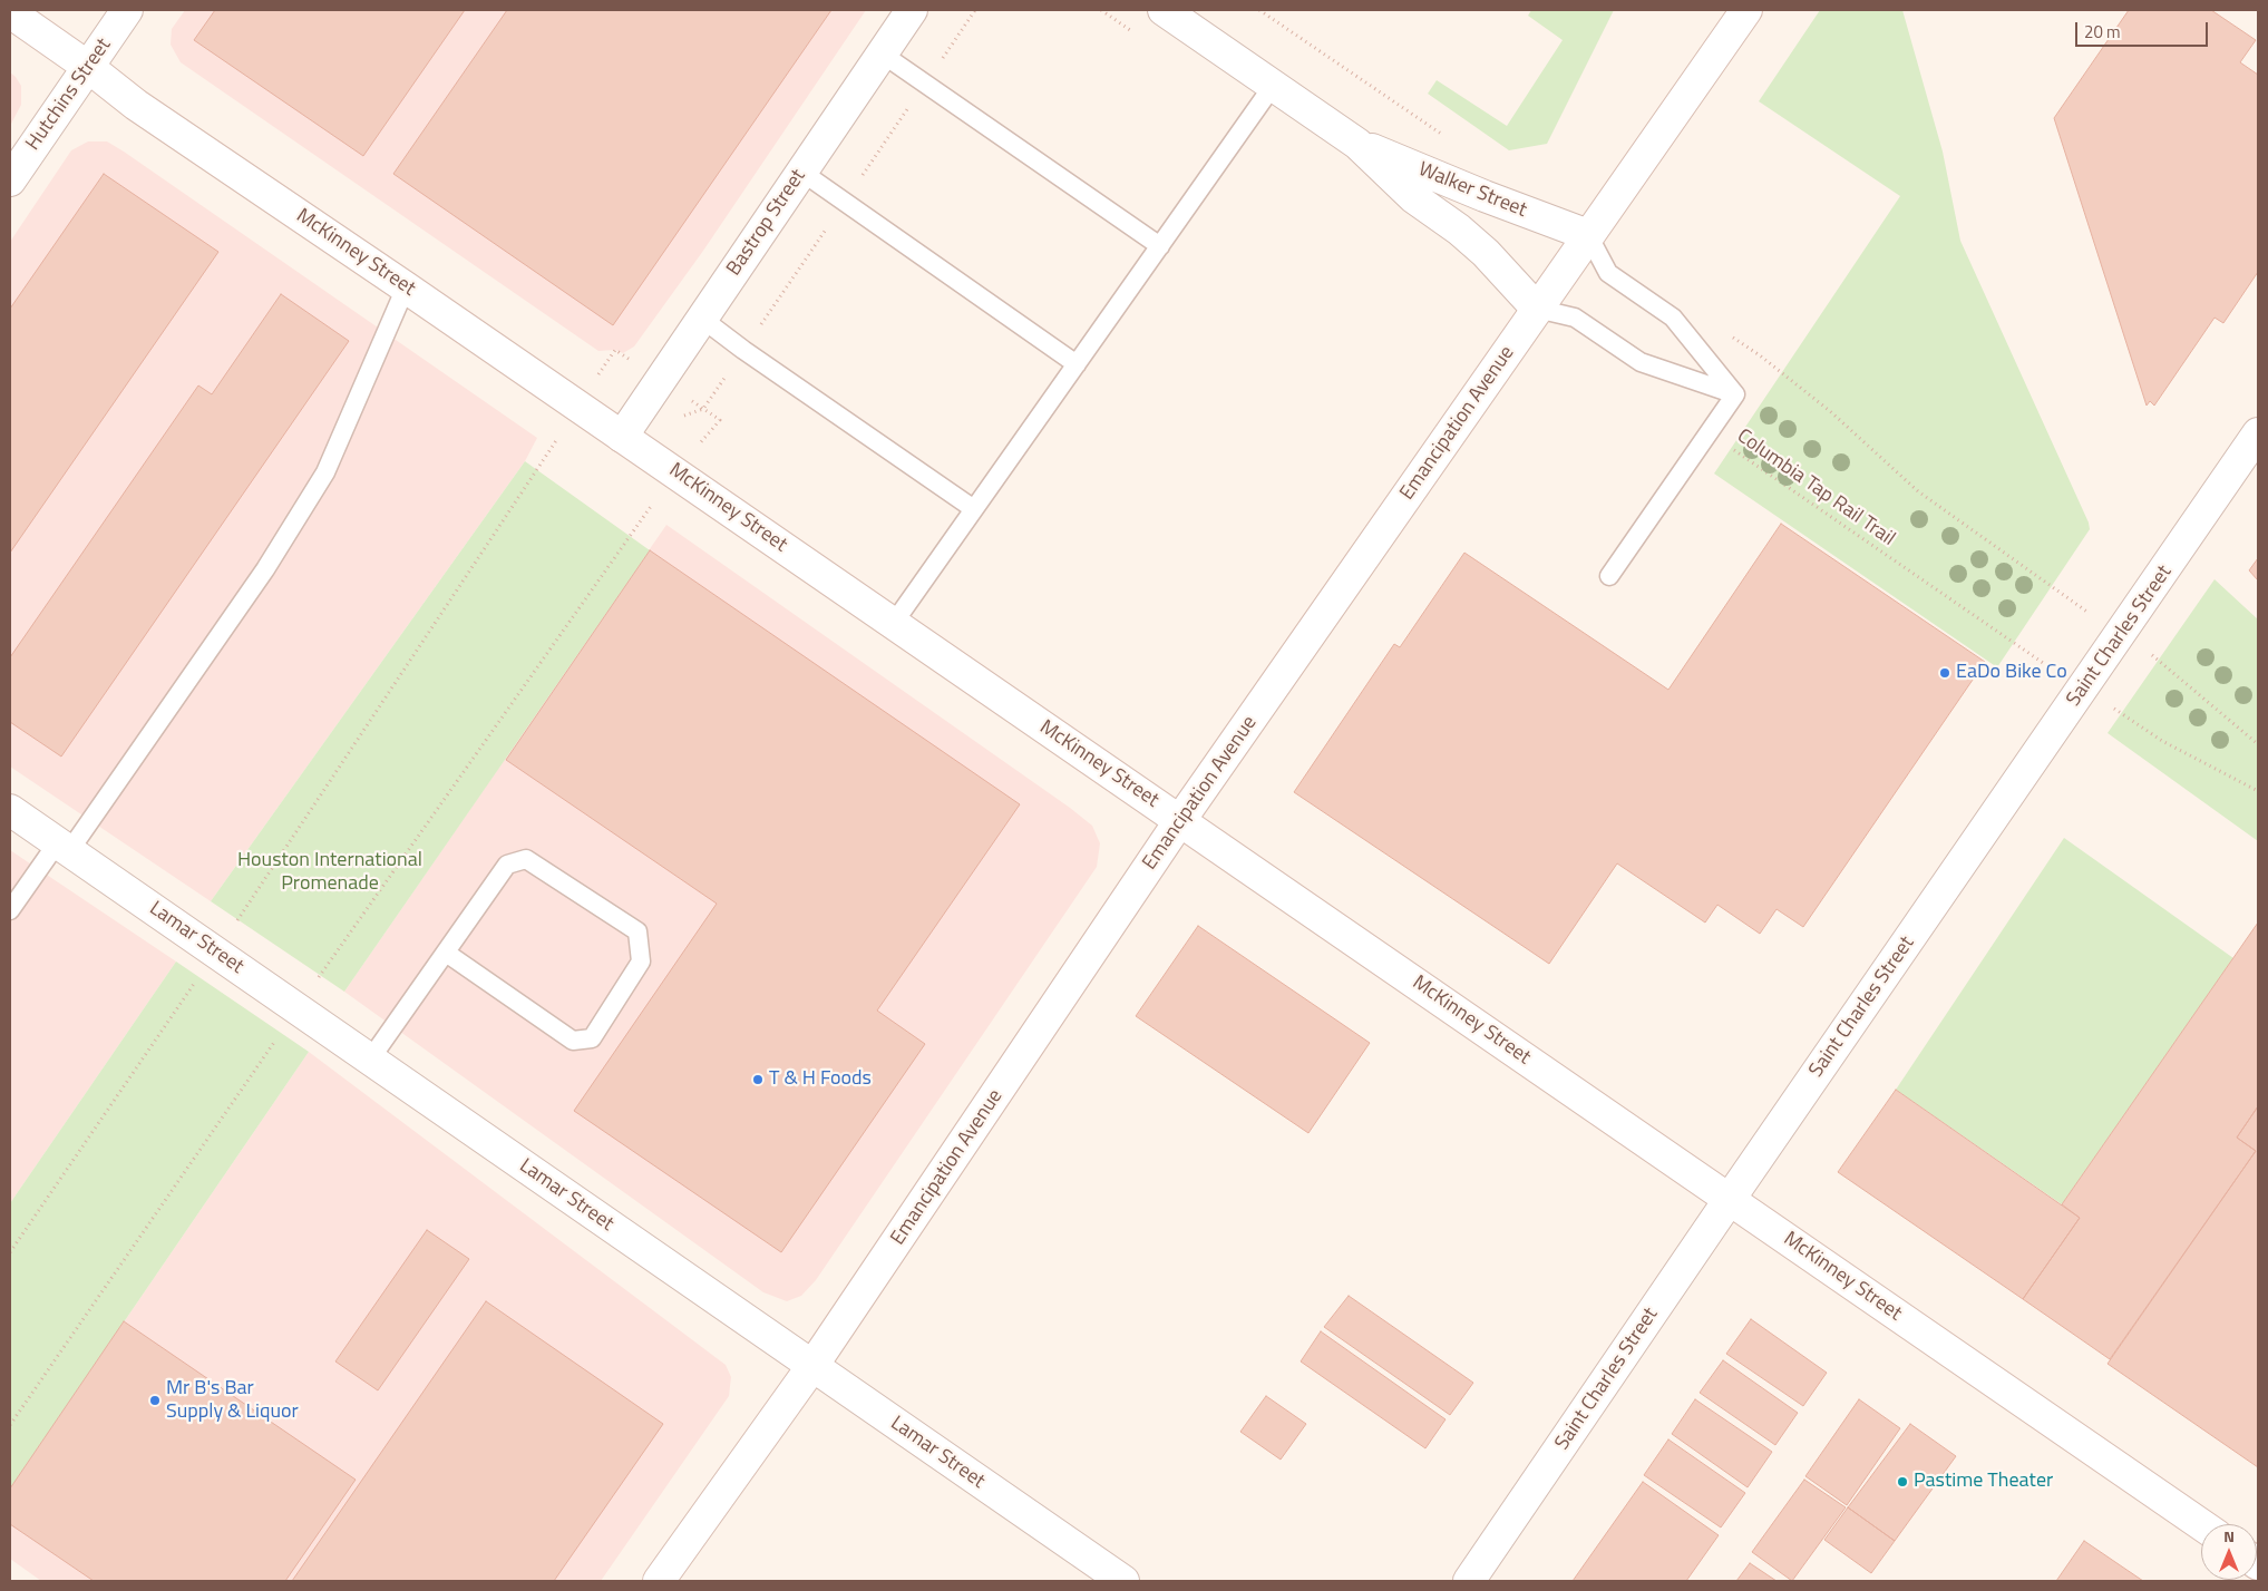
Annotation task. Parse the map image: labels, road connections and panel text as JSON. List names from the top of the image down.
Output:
{
  "streets": {
    "street": [
      "Hutchins Street",
      "Walker Street",
      "Bastrop Street",
      "McKinney Street",
      "Emancipation Avenue",
      "Saint Charles Street",
      "Lamar Street"
    ],
    "path": ["Columbia Tap Rail Trail"]
  },
  "crossings": [
    ["Hutchins Street", "McKinney Street"],
    ["Walker Street", "Emancipation Avenue"],
    ["Bastrop Street", "McKinney Street"],
    ["McKinney Street", "Emancipation Avenue"],
    ["McKinney Street", "Saint Charles Street"],
    ["Emancipation Avenue", "Lamar Street"]
  ],
  "parks": ["Houston International Promenade"],
  "places": [
    "EaDo Bike Co",
    "T & H Foods",
    "Mr B's Bar Supply & Liquor",
    "Pastime Theater"
  ],
  "scale_bar": "20 m",
  "north": "top"
}
